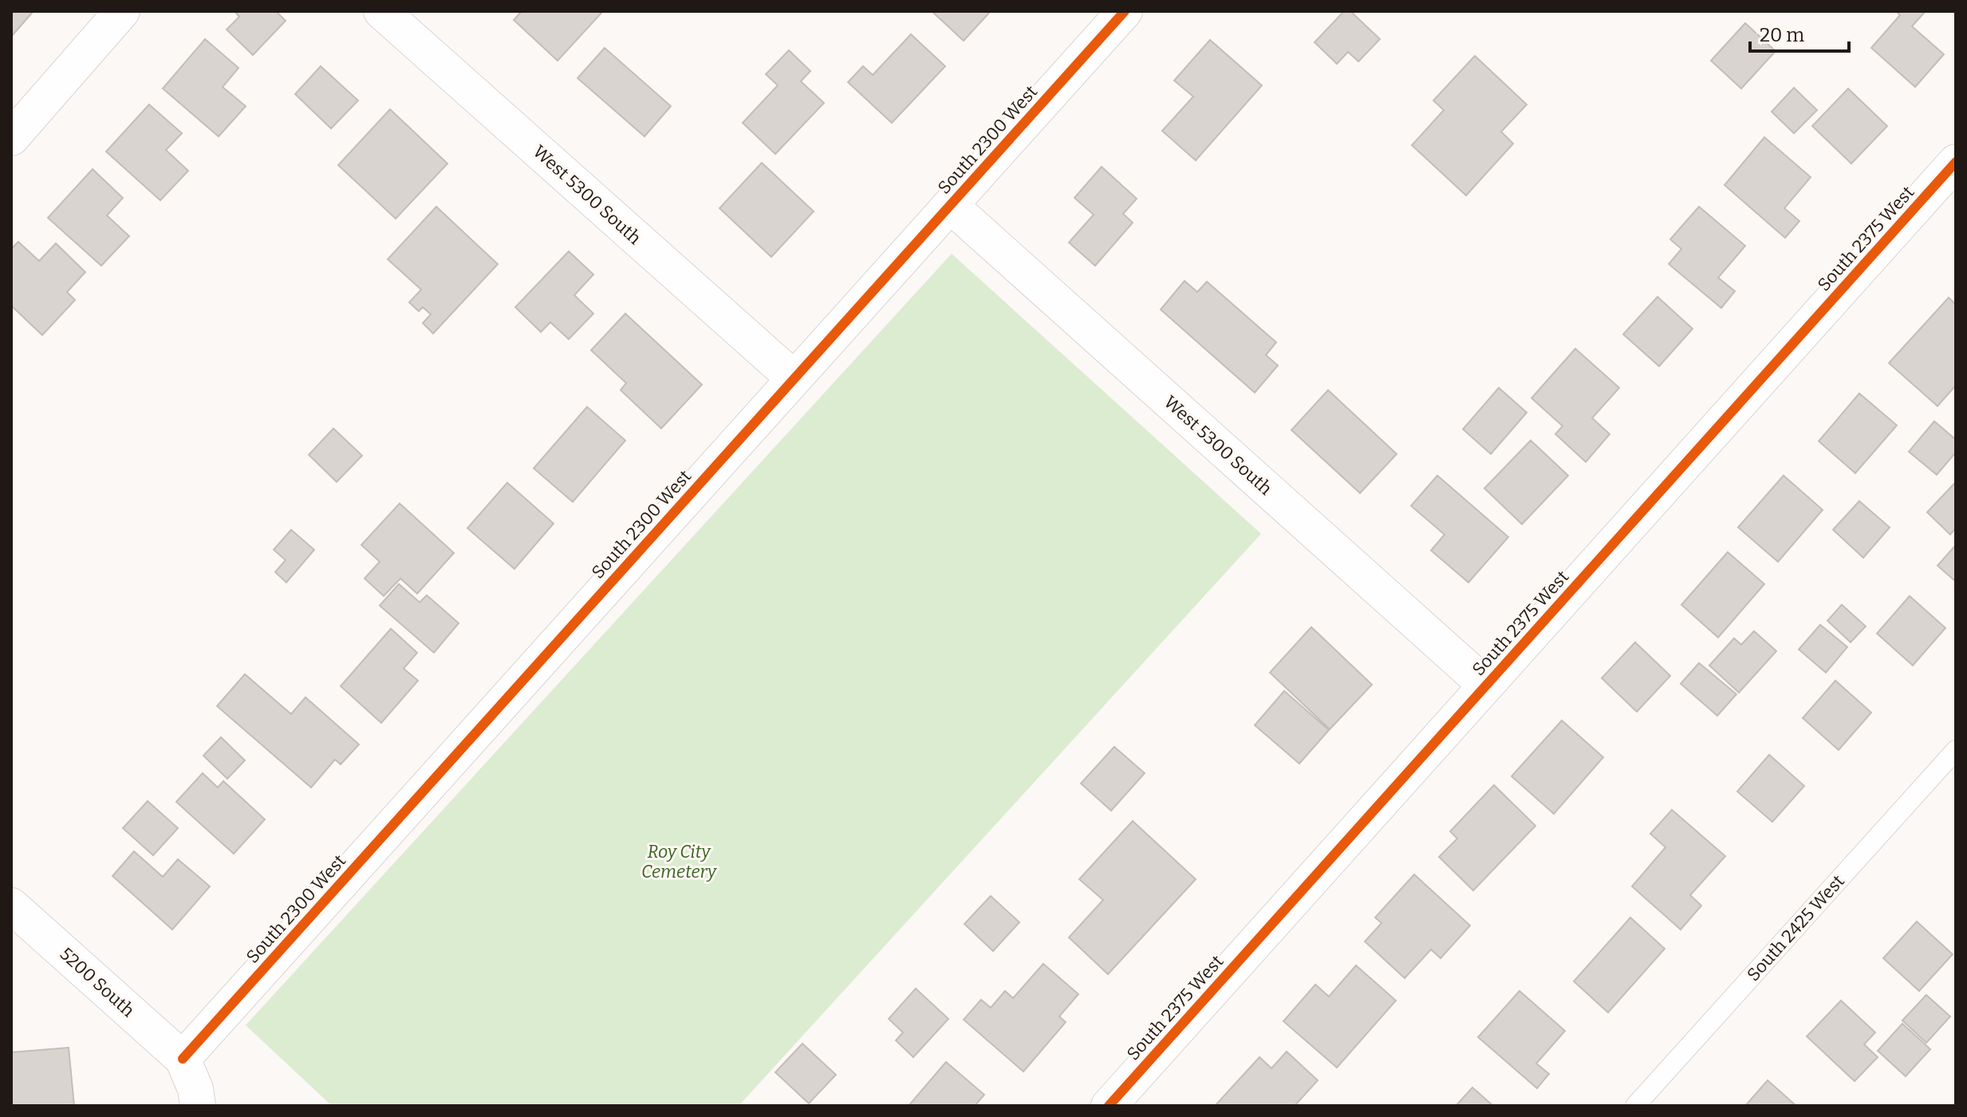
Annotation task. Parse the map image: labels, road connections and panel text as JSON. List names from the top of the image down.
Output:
{
  "streets": {
    "street": [
      "South 2300 West",
      "West 5300 South",
      "South 2375 West",
      "5200 South"
    ],
    "lane": ["South 2425 West"]
  },
  "crossings": [
    ["South 2300 West", "West 5300 South"],
    ["South 2300 West", "5200 South"],
    ["West 5300 South", "South 2375 West"]
  ],
  "parks": ["Roy City Cemetery"],
  "scale_bar": "20 m"
}
